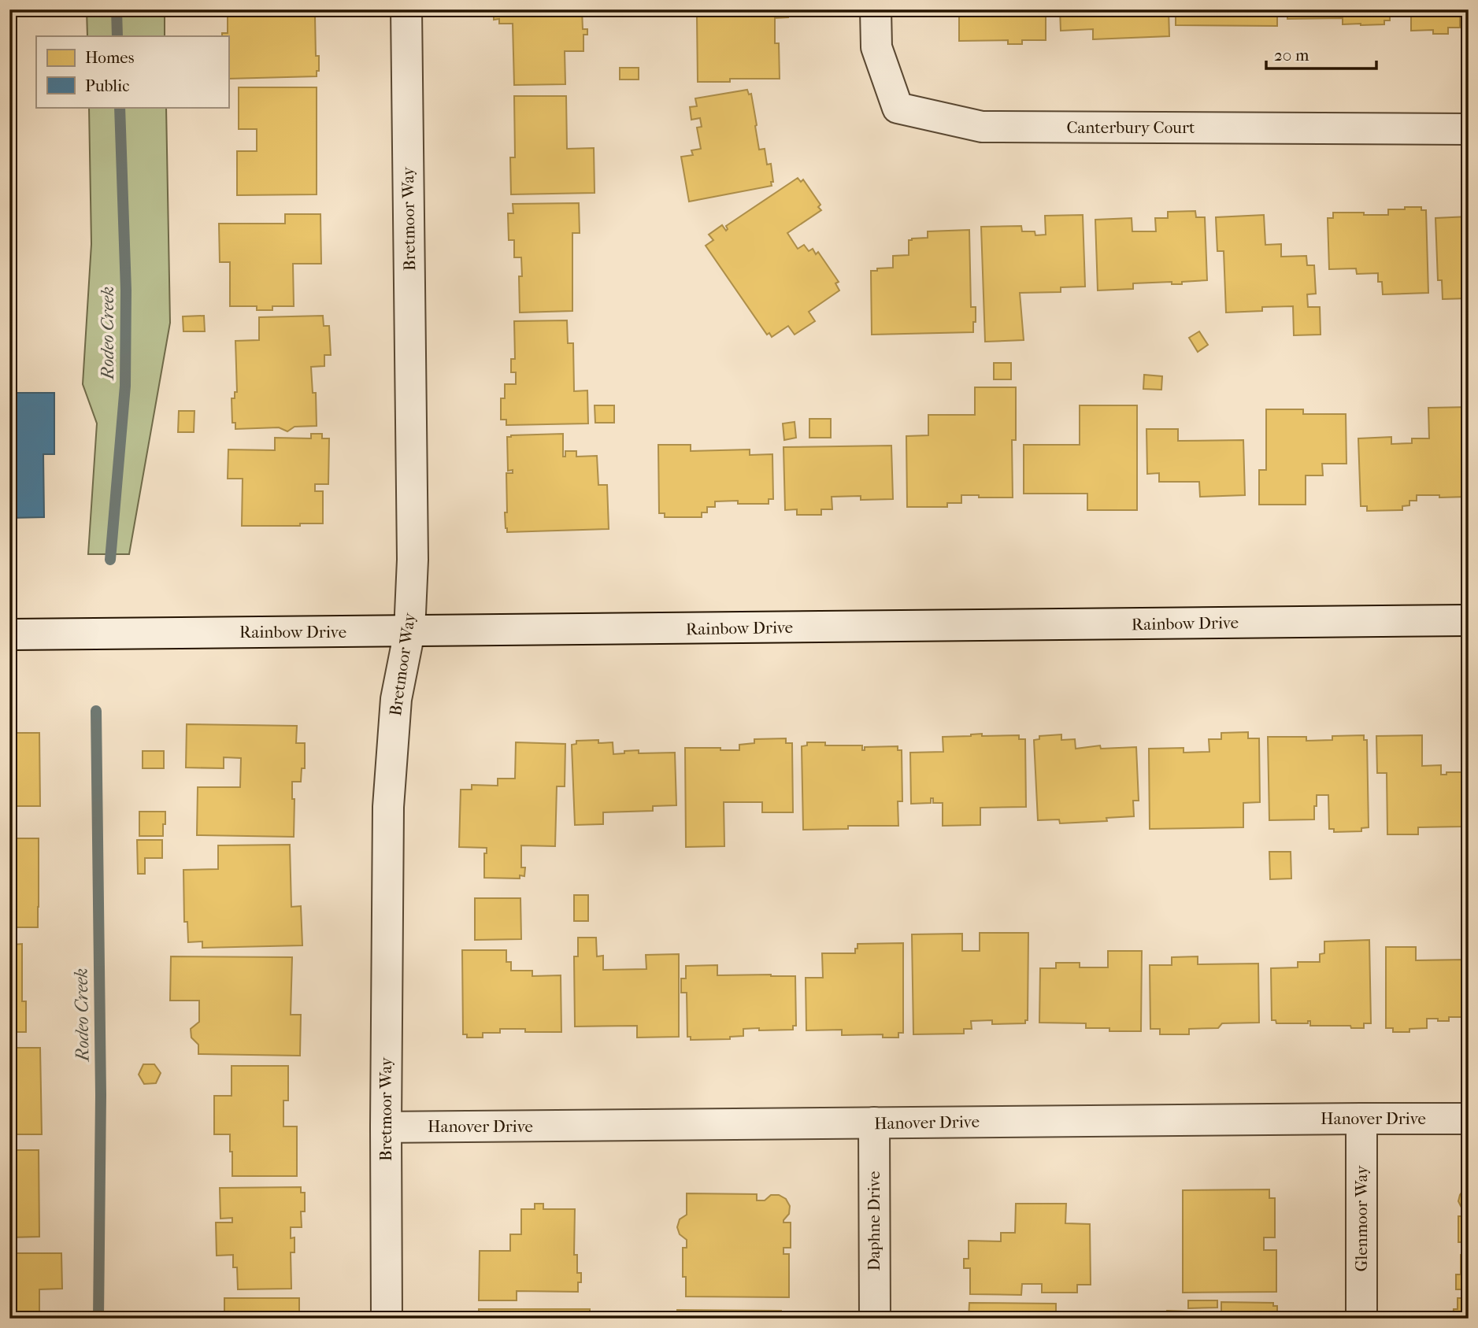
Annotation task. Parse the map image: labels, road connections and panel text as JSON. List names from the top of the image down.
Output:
{
  "streets": {
    "street": [
      "Canterbury Court",
      "Bretmoor Way",
      "Rainbow Drive",
      "Hanover Drive",
      "Glenmoor Way",
      "Daphne Drive"
    ]
  },
  "crossings": [
    ["Bretmoor Way", "Rainbow Drive"],
    ["Bretmoor Way", "Hanover Drive"],
    ["Hanover Drive", "Glenmoor Way"],
    ["Hanover Drive", "Daphne Drive"]
  ],
  "water": ["Rodeo Creek"],
  "legend": ["Homes", "Public"],
  "scale_bar": "20 m"
}
